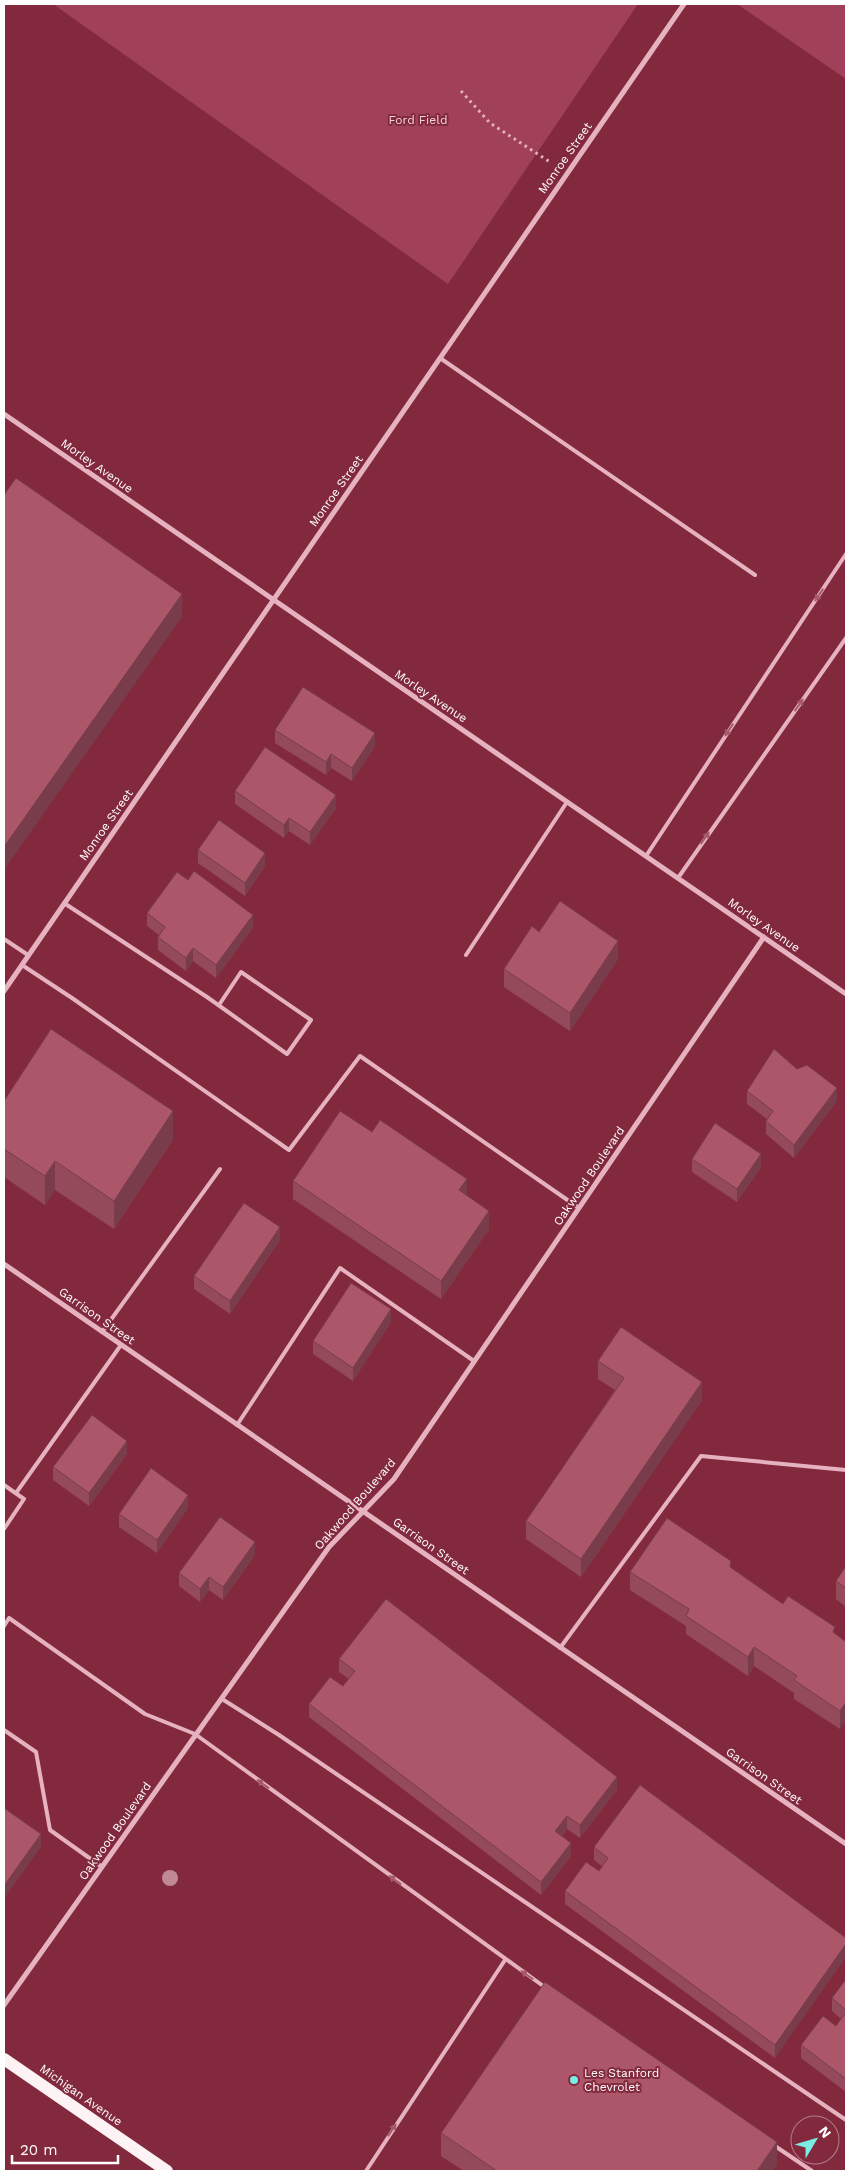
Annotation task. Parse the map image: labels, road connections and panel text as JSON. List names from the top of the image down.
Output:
{
  "streets": {
    "main road": ["Michigan Avenue"],
    "street": [
      "Monroe Street",
      "Morley Avenue",
      "Oakwood Boulevard",
      "Garrison Street"
    ]
  },
  "crossings": [
    ["Monroe Street", "Morley Avenue"],
    ["Morley Avenue", "Oakwood Boulevard"],
    ["Oakwood Boulevard", "Garrison Street"]
  ],
  "parks": ["Ford Field"],
  "places": ["Les Stanford Chevrolet"],
  "scale_bar": "20 m",
  "north": "top right"
}
